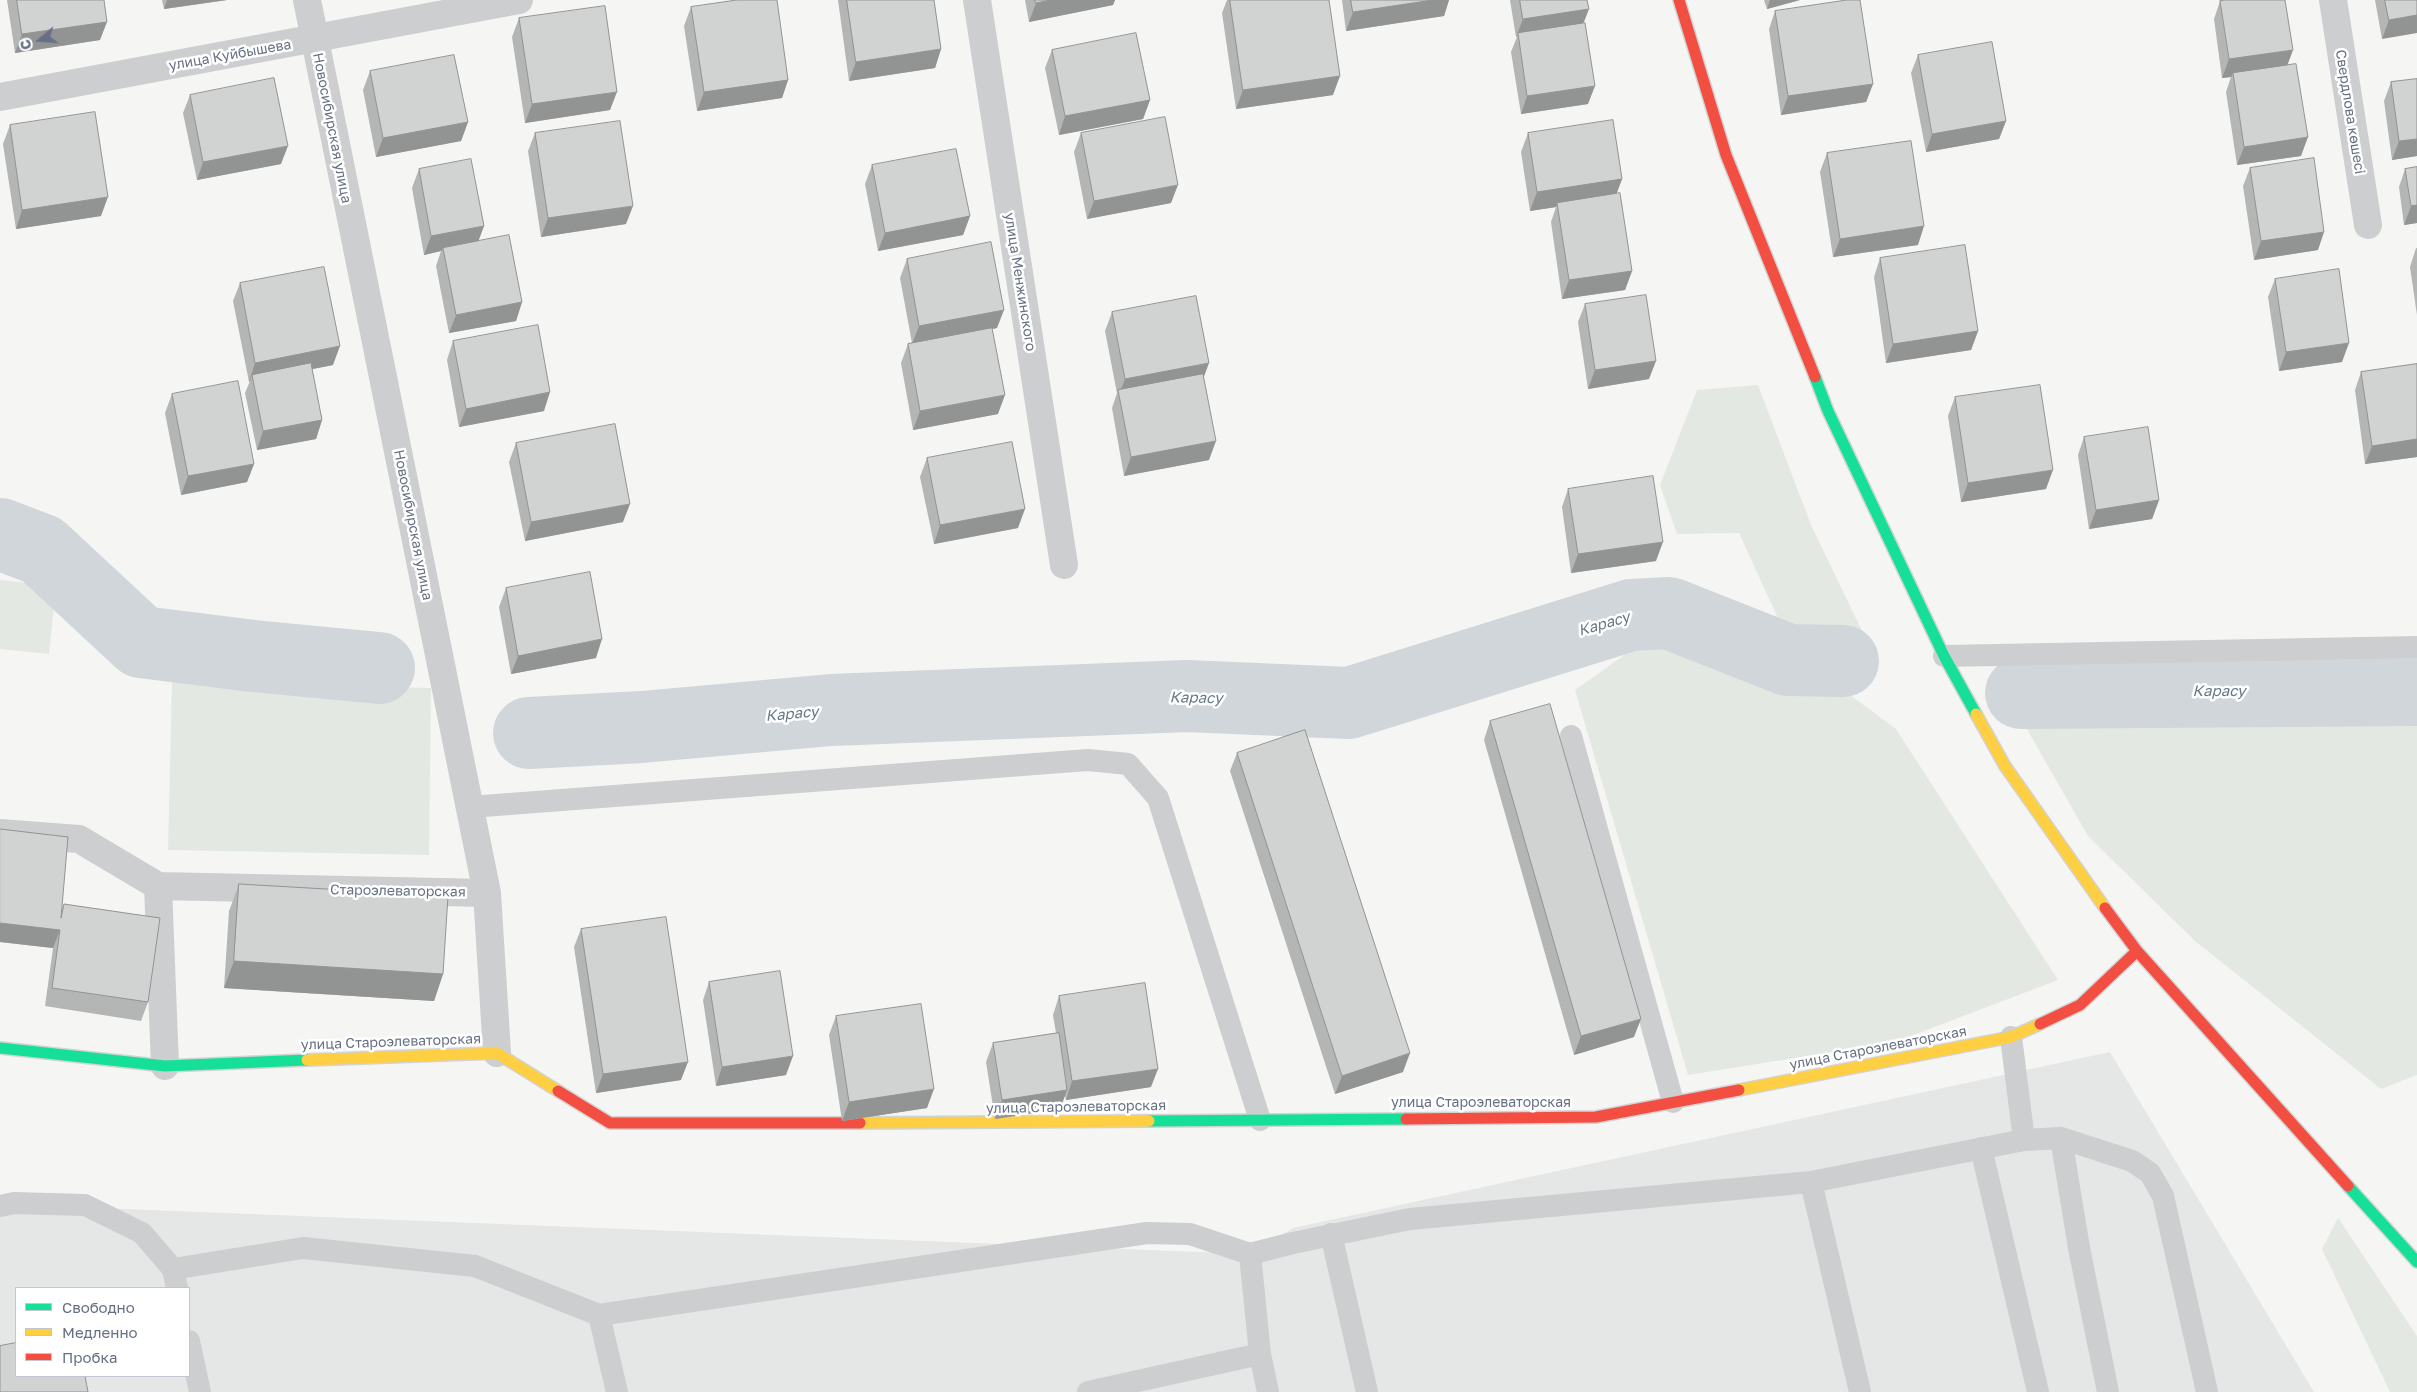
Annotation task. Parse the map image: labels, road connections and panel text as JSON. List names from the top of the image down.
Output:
{
  "streets": {
    "street": [
      "улица Куйбышева",
      "Свердлова көшесі",
      "Новосибирская улица",
      "улица Менжинского",
      "Староэлеваторская",
      "улица Староэлеваторская"
    ]
  },
  "crossings": [
    ["улица Куйбышева", "Новосибирская улица"],
    ["Новосибирская улица", "Староэлеваторская"],
    ["Новосибирская улица", "улица Староэлеваторская"]
  ],
  "water": ["Карасу"],
  "legend": ["Свободно", "Медленно", "Пробка"],
  "north": "left"
}
